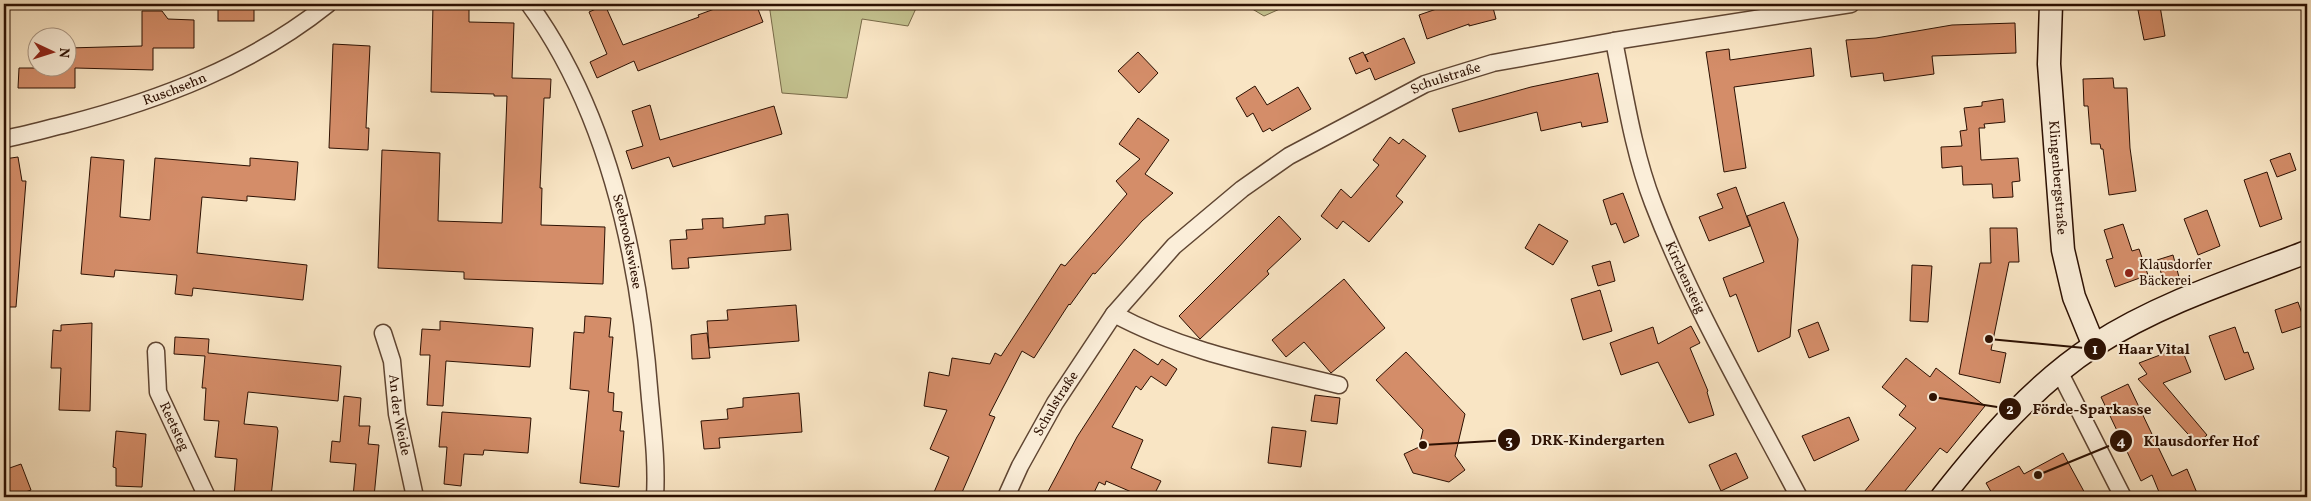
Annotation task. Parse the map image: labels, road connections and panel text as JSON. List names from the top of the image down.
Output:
{
  "streets": {
    "street": [
      "Schulstraße",
      "Ruschsehn",
      "Klingenbergstraße",
      "Seebrookswiese",
      "Kirchensteig",
      "An der Weide",
      "Reetsteg"
    ]
  },
  "crossings": [
    ["Schulstraße", "Kirchensteig"]
  ],
  "places": [
    "Klausdorfer Bäckerei",
    "Haar Vital",
    "Förde-Sparkasse",
    "DRK-Kindergarten",
    "Klausdorfer Hof"
  ],
  "north": "right"
}
